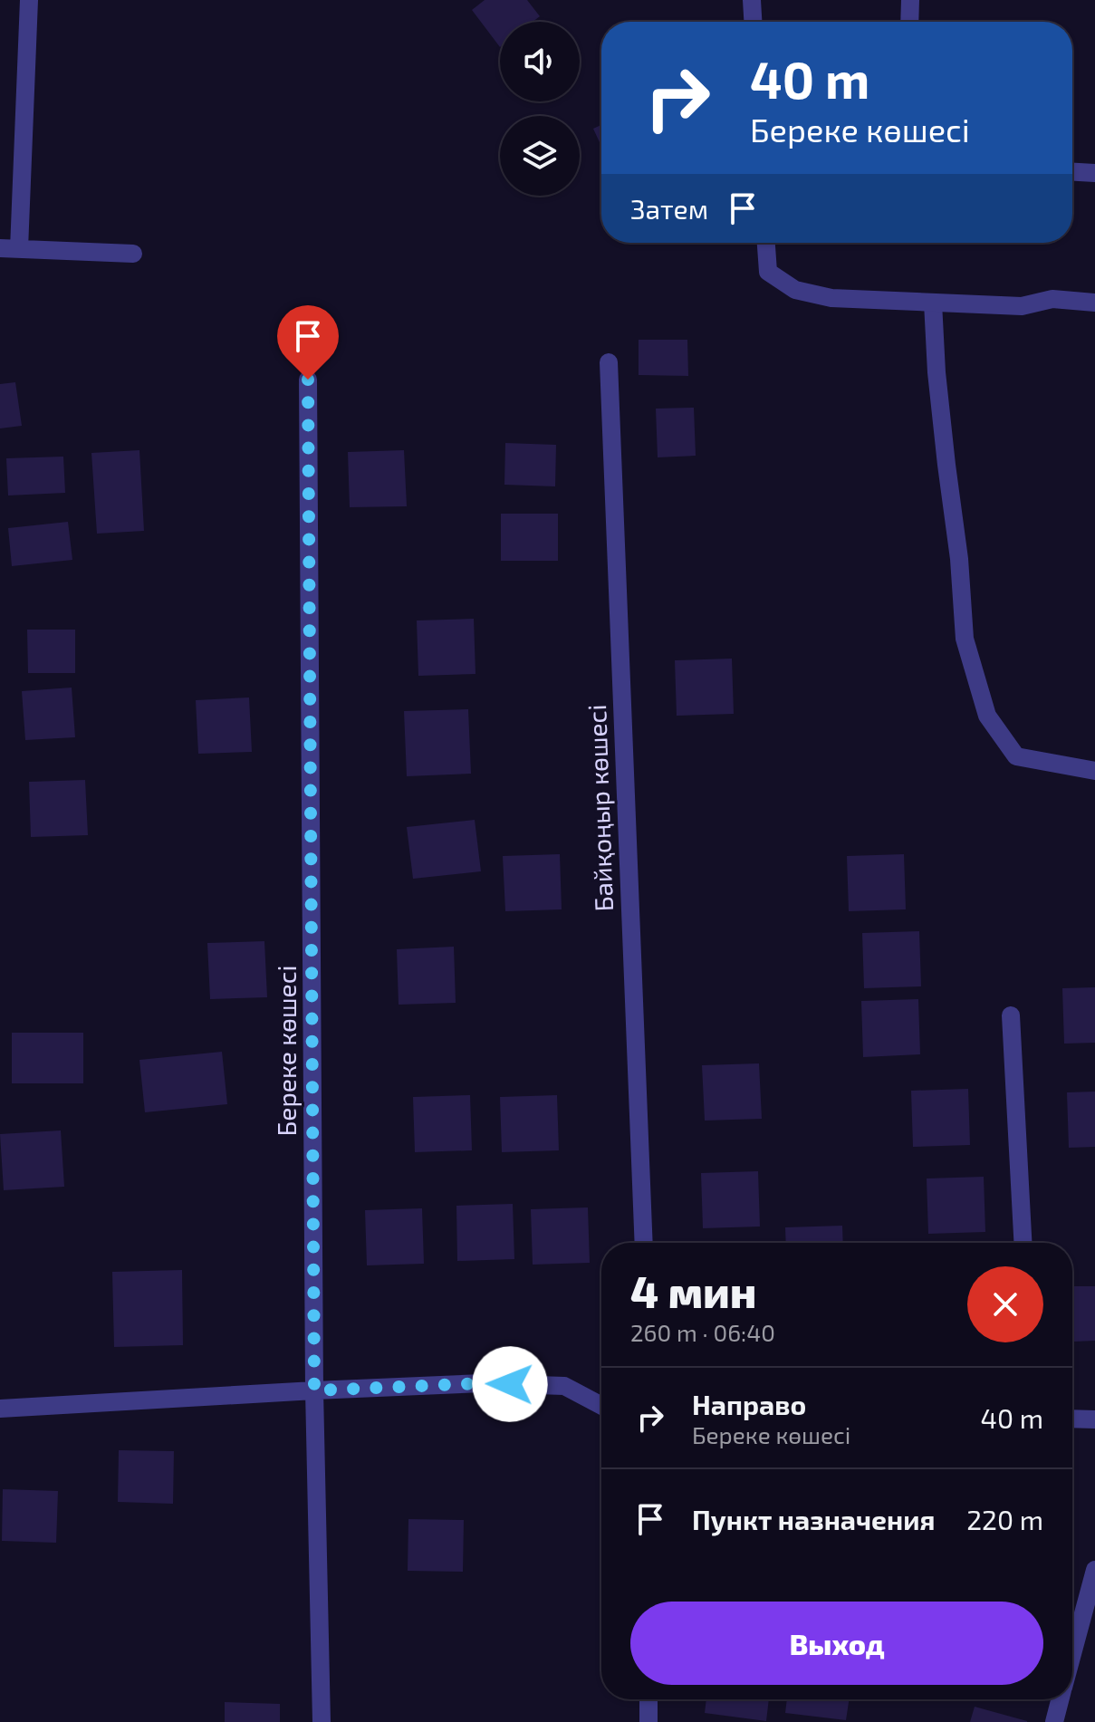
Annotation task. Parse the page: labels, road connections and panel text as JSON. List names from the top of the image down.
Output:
{
  "streets": {
    "street": ["Байқоңыр көшесі", "Береке көшесі"]
  },
  "page": {
    "turn": ["40 m", "Береке көшесі"],
    "then": "Затем",
    "heading": ["4 мин", "260 m · 06:40"],
    "list": [
      {
        "name": "Направо",
        "note": "Береке көшесі",
        "value": "40 m"
      },
      {
        "name": "Пункт назначения",
        "value": "220 m"
      }
    ],
    "buttons": "Выход"
  }
}
